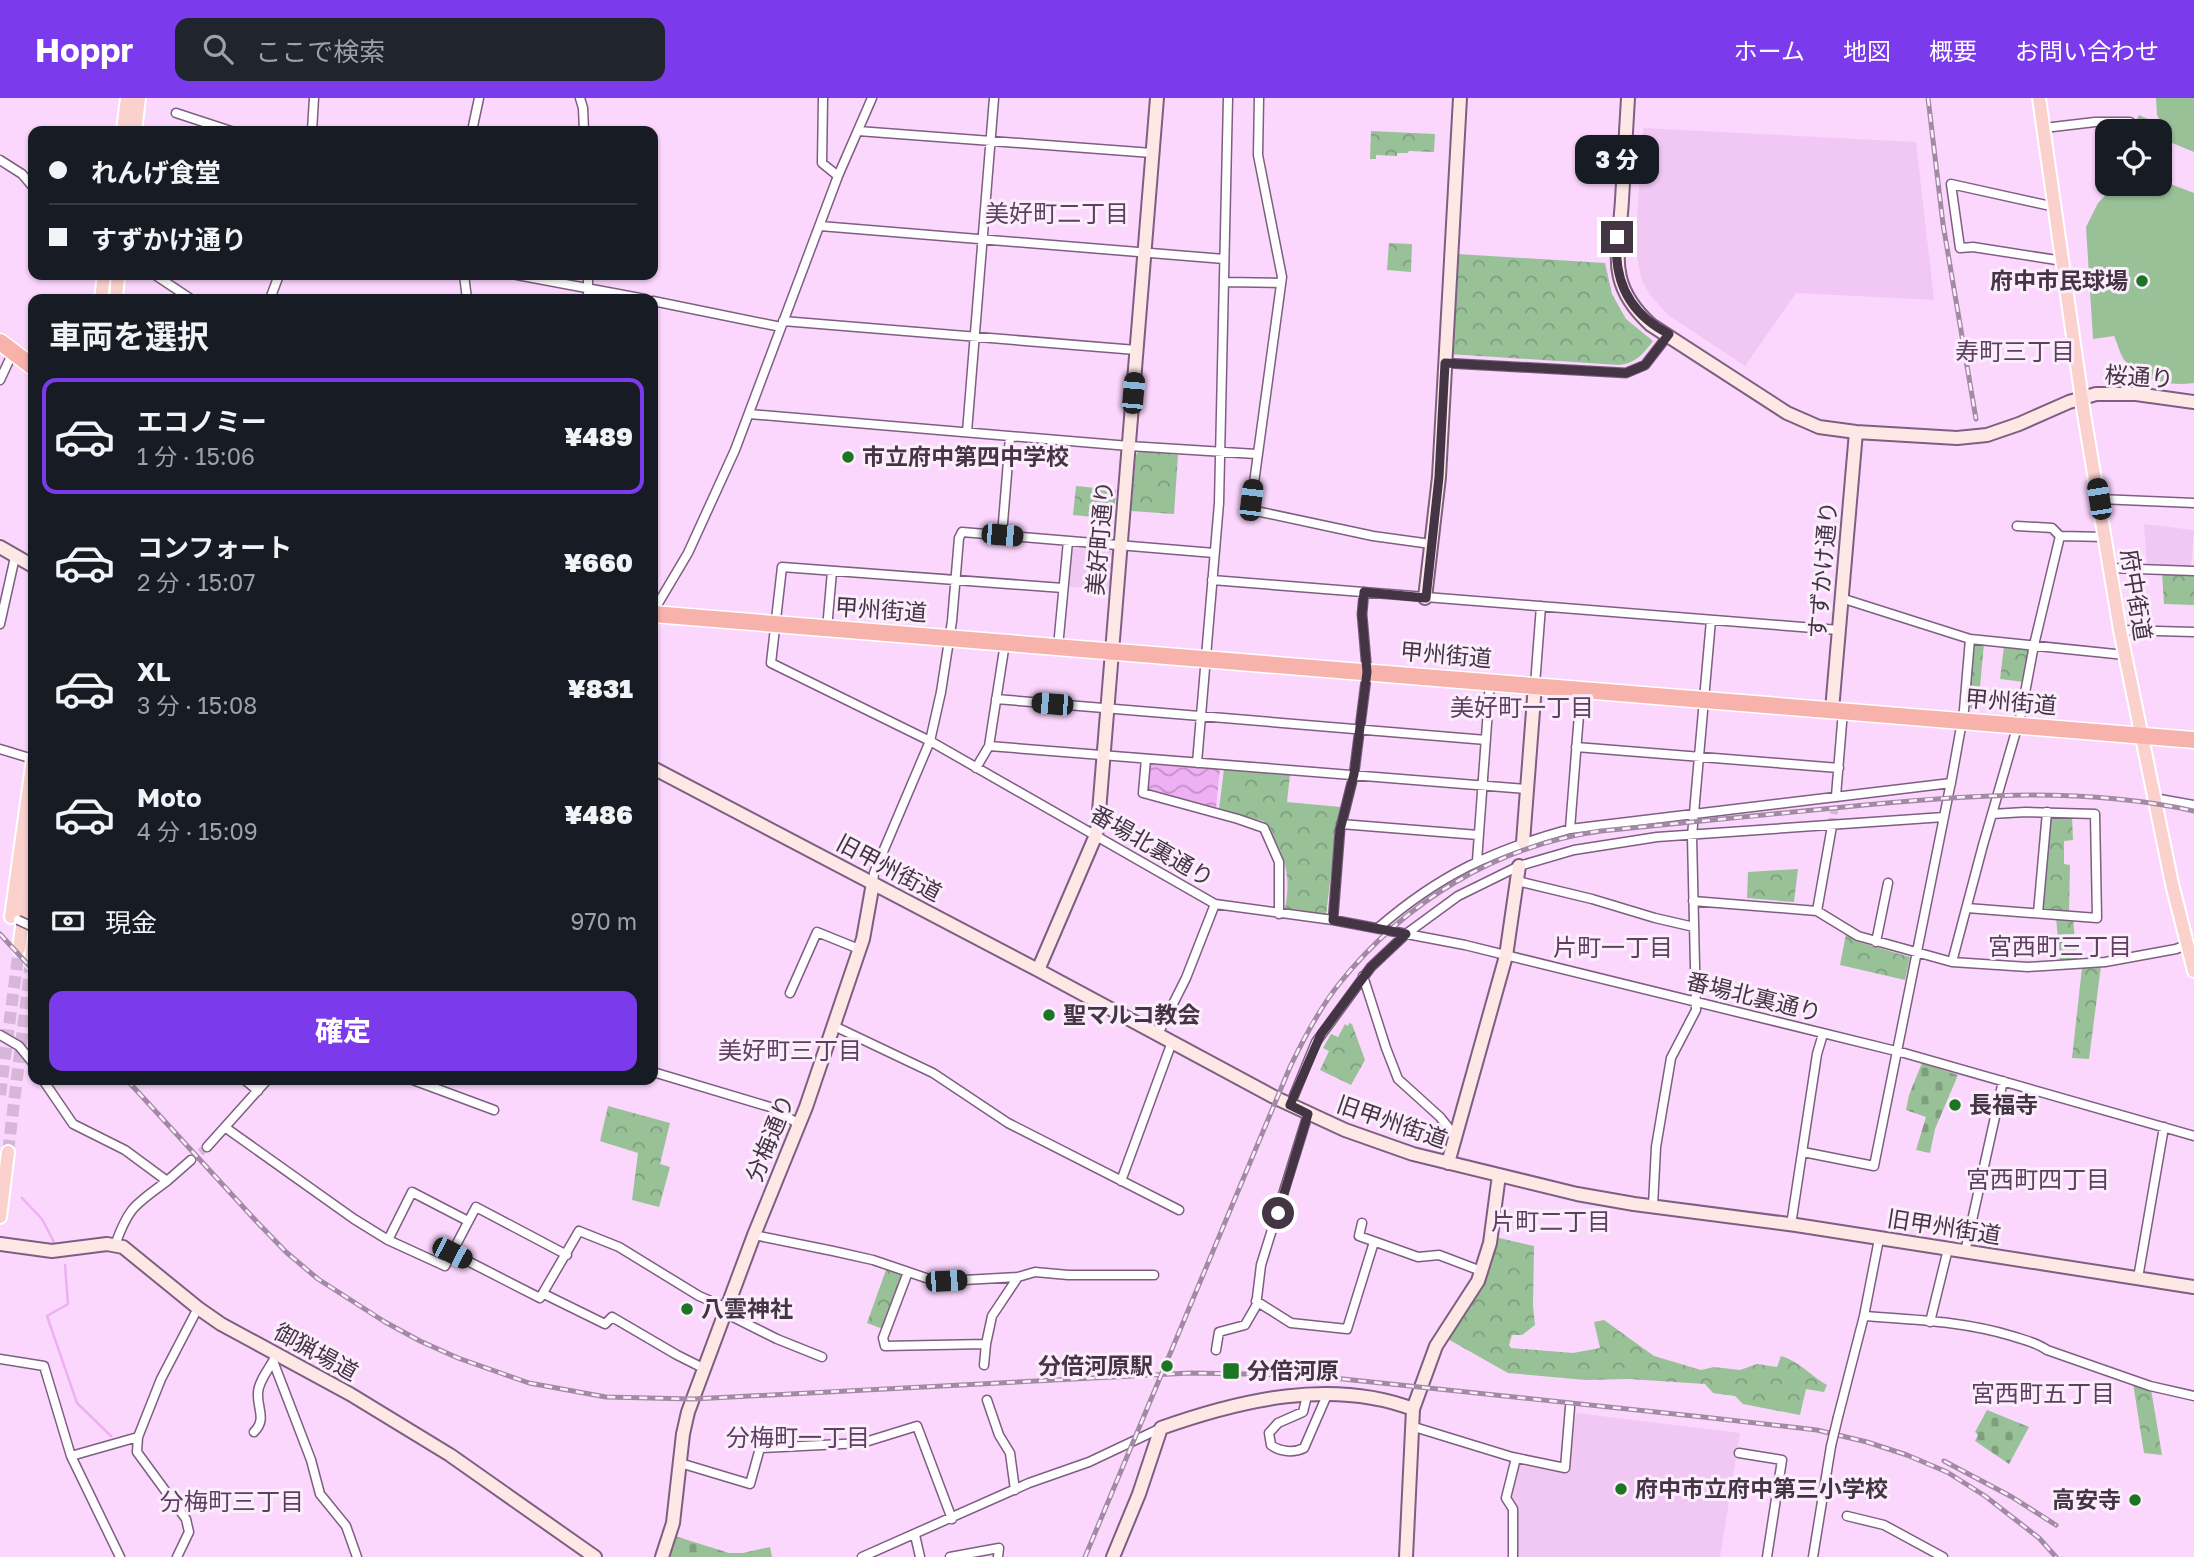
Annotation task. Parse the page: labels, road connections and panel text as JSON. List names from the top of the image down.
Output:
{
  "streets": {
    "highway": ["甲州街道"],
    "main road": ["府中街道"],
    "street": [
      "桜通り",
      "美好町通り",
      "すずかけ通り",
      "番場北裏通り",
      "旧甲州街道",
      "分梅通り",
      "御猟場道"
    ]
  },
  "crossings": [
    ["桜通り", "府中街道"],
    ["美好町通り", "甲州街道"],
    ["美好町通り", "番場北裏通り"],
    ["美好町通り", "旧甲州街道"],
    ["すずかけ通り", "甲州街道"],
    ["府中街道", "甲州街道"],
    ["甲州街道", "番場北裏通り"],
    ["甲州街道", "分梅通り"],
    ["番場北裏通り", "分梅通り"],
    ["旧甲州街道", "分梅通り"]
  ],
  "districts": [
    "美好町二丁目",
    "寿町三丁目",
    "美好町一丁目",
    "宮西町三丁目",
    "片町一丁目",
    "美好町三丁目",
    "宮西町四丁目",
    "片町二丁目",
    "宮西町五丁目",
    "分梅町一丁目",
    "分梅町三丁目"
  ],
  "places": {
    "other": [
      "府中市民球場",
      "市立府中第四中学校",
      "聖マルコ教会",
      "長福寺",
      "八雲神社",
      "分倍河原駅",
      "府中市立府中第三小学校",
      "高安寺"
    ],
    "transit": ["分倍河原"]
  },
  "page": {
    "header": "Hoppr",
    "search": "ここで検索",
    "nav": [
      "ホーム",
      "地図",
      "概要",
      "お問い合わせ"
    ],
    "banner": ["れんげ食堂", "すずかけ通り"],
    "bubble": "3 分",
    "heading": "車両を選択",
    "list": [
      {
        "name": "エコノミー",
        "note": "1 分 · 15:06",
        "value": "¥489"
      },
      {
        "name": "コンフォート",
        "note": "2 分 · 15:07",
        "value": "¥660"
      },
      {
        "name": "XL",
        "note": "3 分 · 15:08",
        "value": "¥831"
      },
      {
        "name": "Moto",
        "note": "4 分 · 15:09",
        "value": "¥486"
      }
    ],
    "pay": ["現金", "970 m"],
    "buttons": "確定"
  }
}
